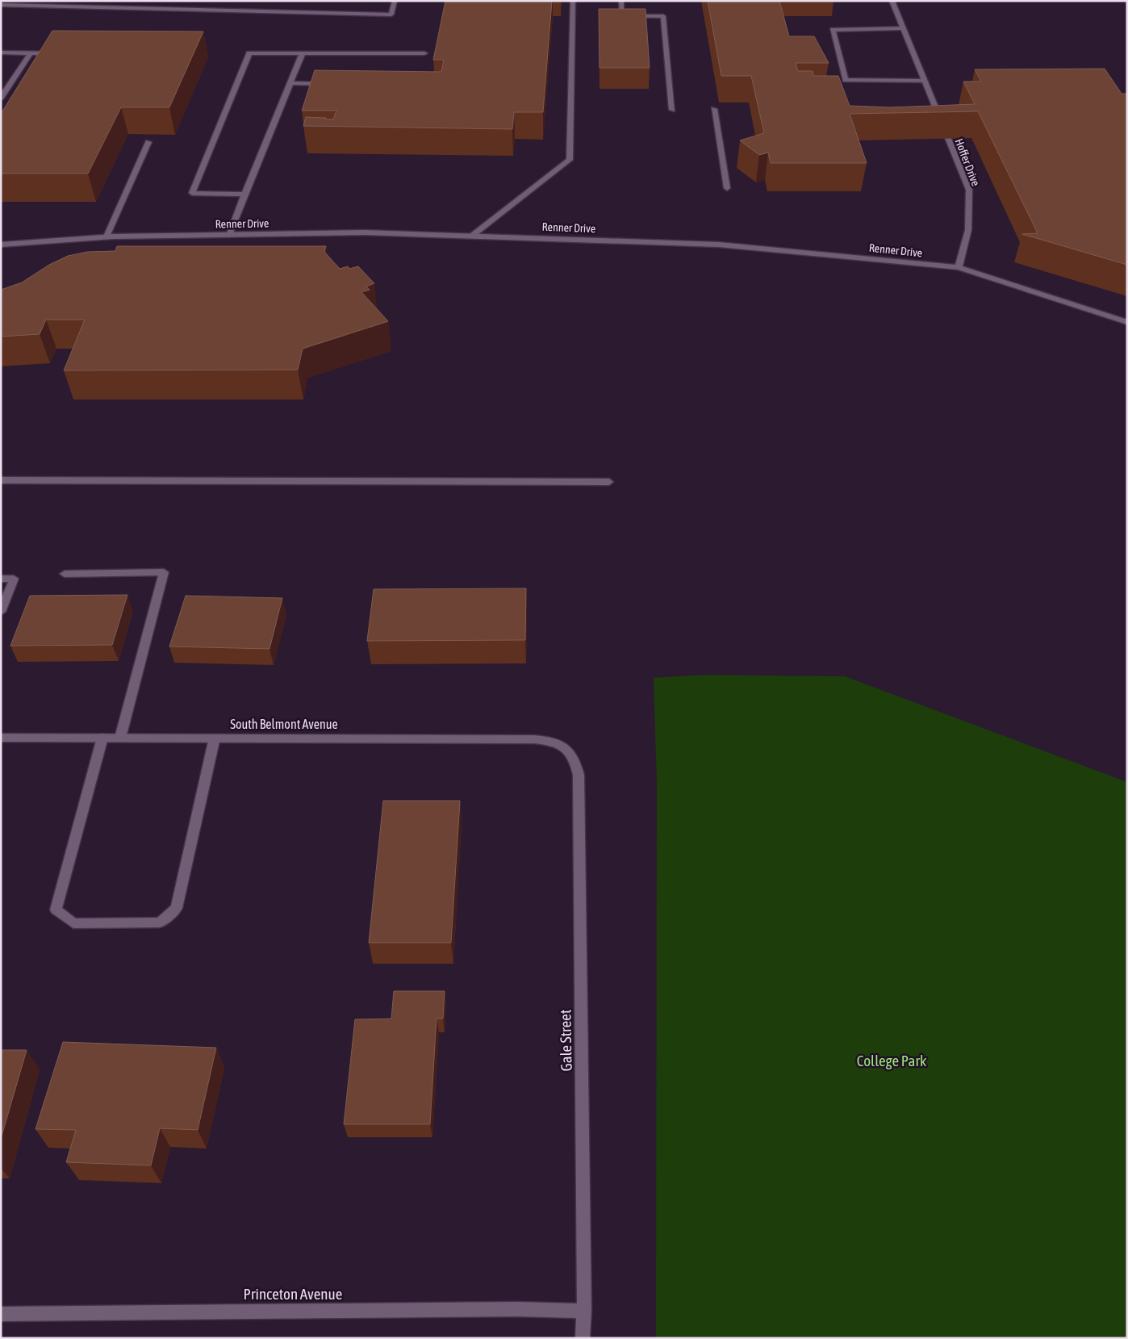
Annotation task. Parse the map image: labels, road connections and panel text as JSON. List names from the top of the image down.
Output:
{
  "streets": {
    "street": [
      "Hoffer Drive",
      "Renner Drive",
      "South Belmont Avenue",
      "Gale Street",
      "Princeton Avenue"
    ]
  },
  "crossings": [
    ["Hoffer Drive", "Renner Drive"],
    ["South Belmont Avenue", "Gale Street"],
    ["Gale Street", "Princeton Avenue"]
  ],
  "parks": ["College Park"]
}
